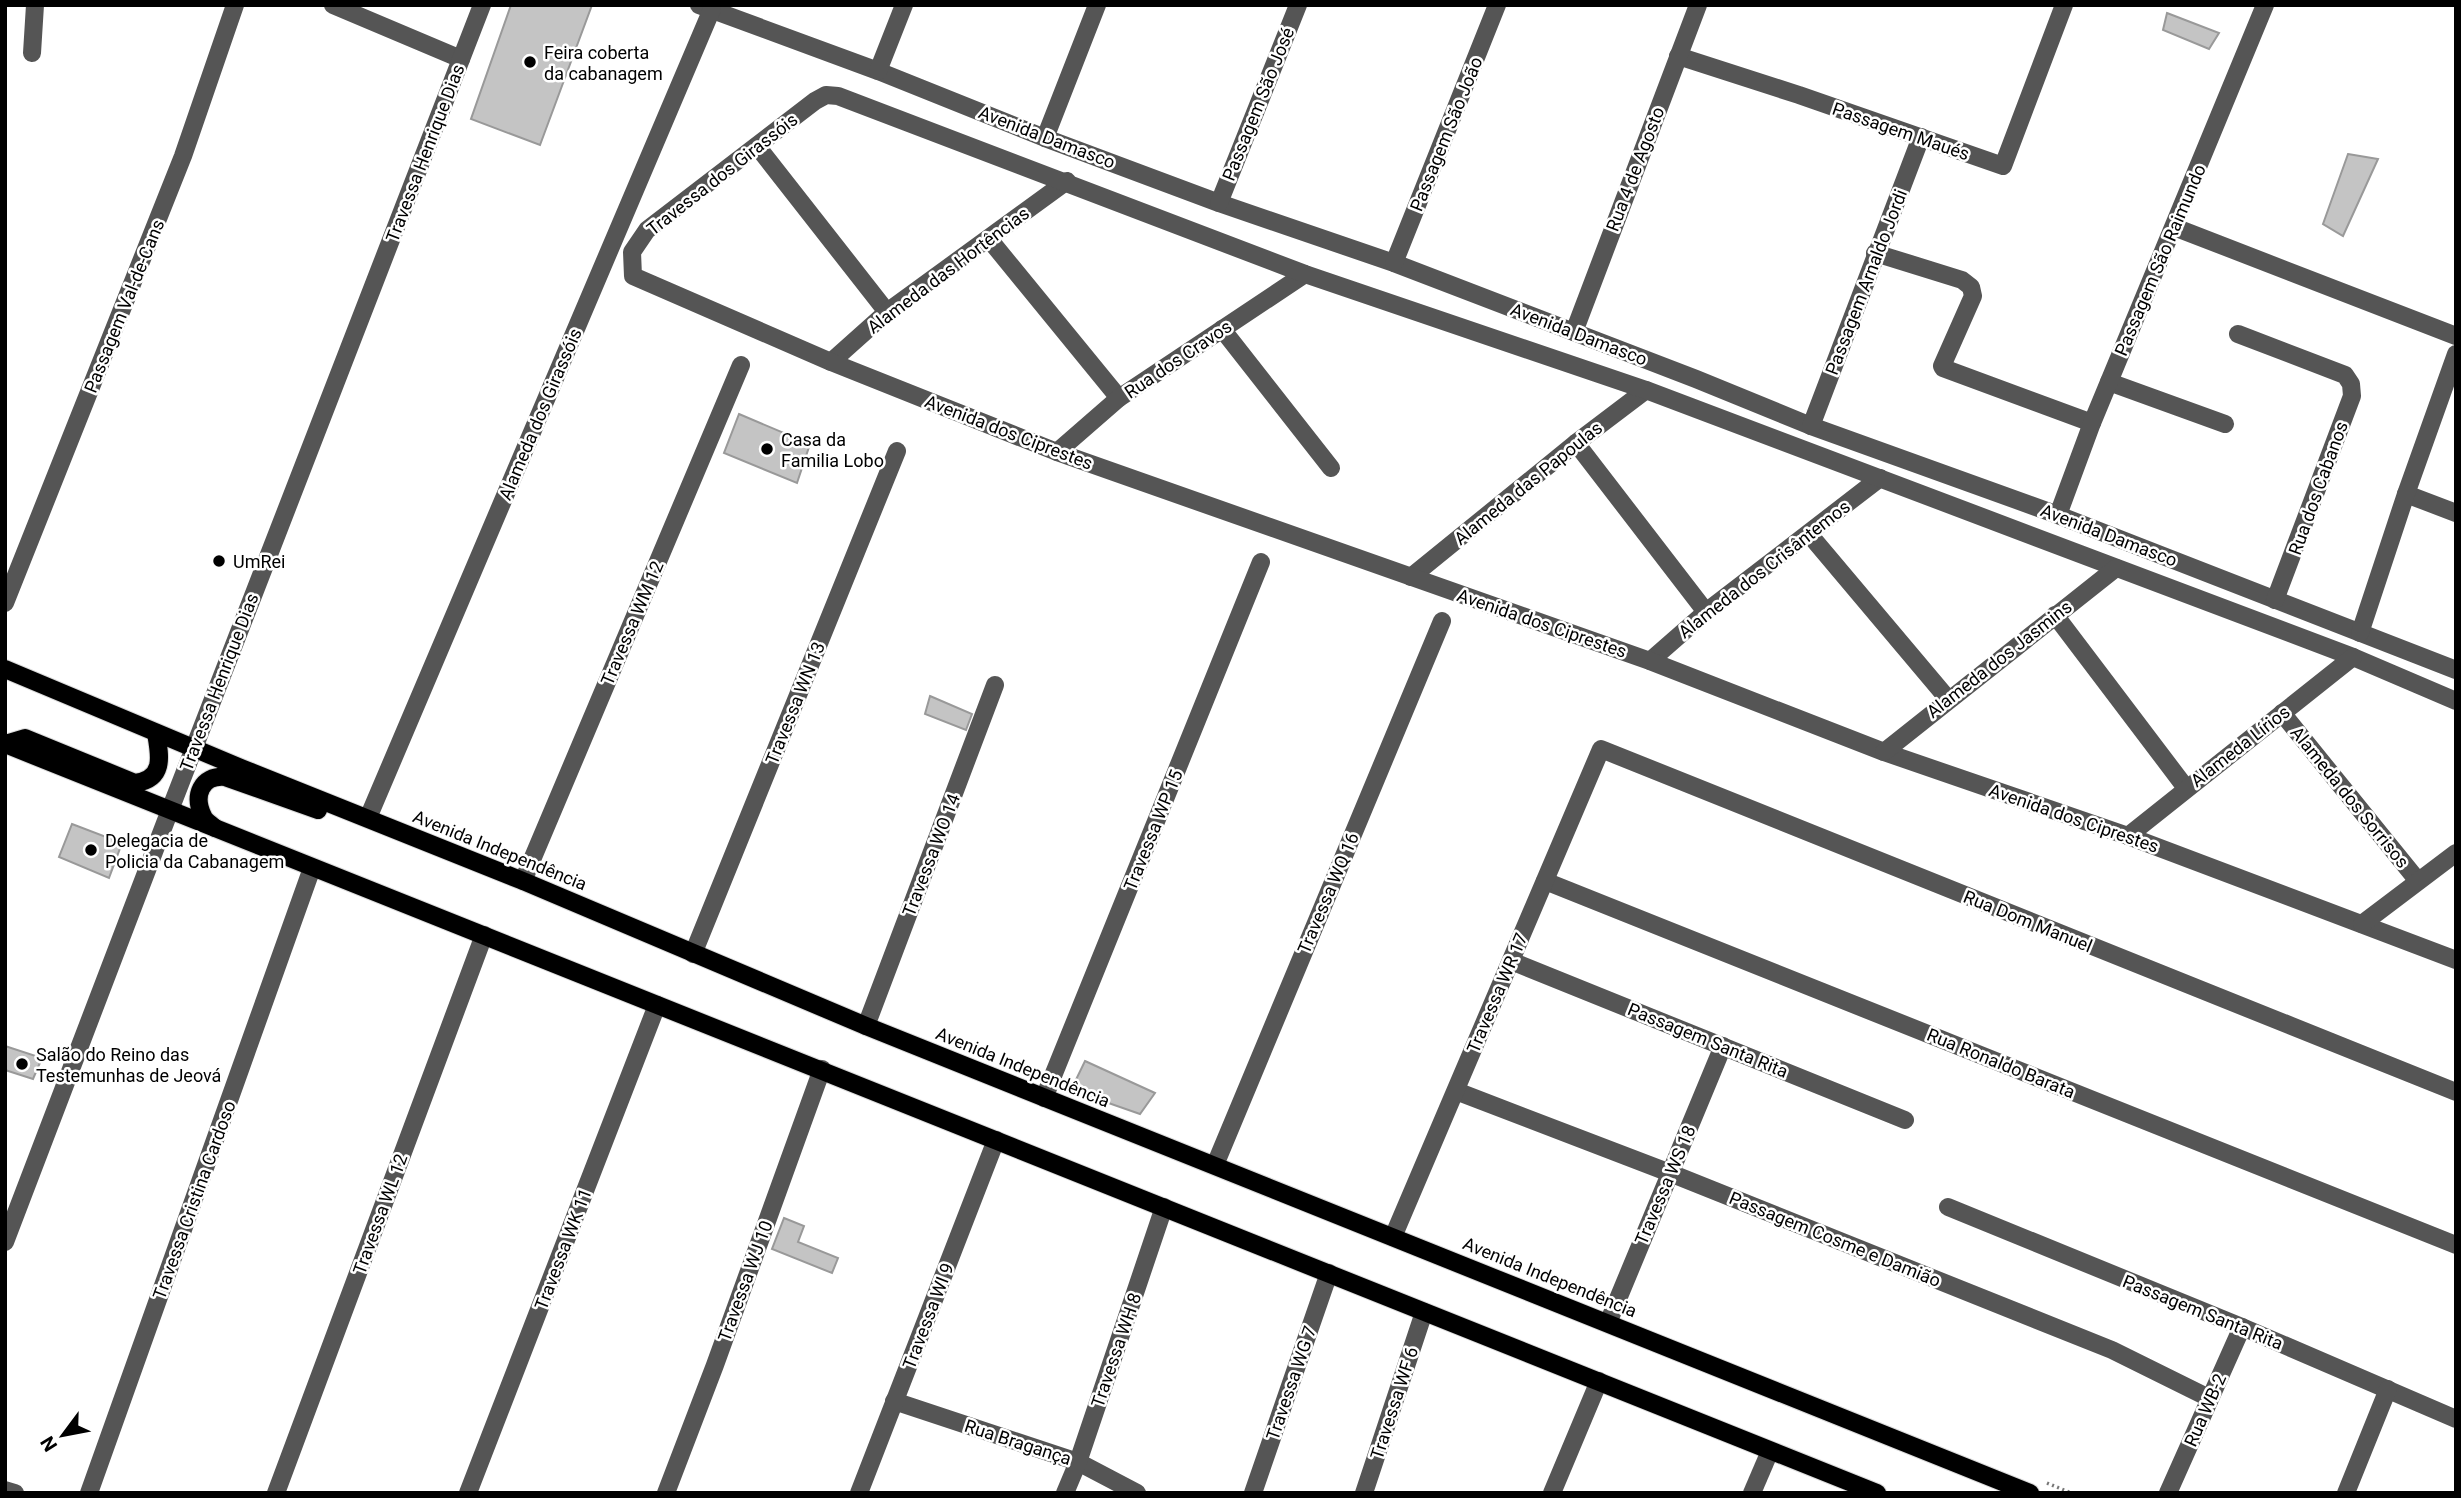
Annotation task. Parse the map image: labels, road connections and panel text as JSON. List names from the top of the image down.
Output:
{
  "streets": {
    "main road": ["Avenida Independência"],
    "street": [
      "Passagem São José",
      "Passagem Maués",
      "Passagem São João",
      "Avenida Damasco",
      "Travessa Henrique Dias",
      "Rua 4 de Agosto",
      "Travessa dos Girassóis",
      "Passagem São Raimundo",
      "Alameda das Hortências",
      "Passagem Arnaldo Jordi",
      "Passagem Val-de-Cans",
      "Rua dos Cravos",
      "Alameda dos Girassóis",
      "Avenida dos Ciprestes",
      "Alameda das Papoulas",
      "Rua dos Cabanos",
      "Alameda dos Crisântemos",
      "Travessa WM 12",
      "Alameda dos Jasmins",
      "Travessa WN 13",
      "Alameda Lírios",
      "Alameda dos Sorrisos",
      "Travessa WP 15",
      "Travessa WO 14",
      "Travessa WQ 16",
      "Rua Dom Manuel",
      "Travessa WR 17",
      "Passagem Santa Rita",
      "Rua Ronaldo Barata",
      "Travessa WS 18",
      "Travessa Cristina Cardoso",
      "Travessa WL 12",
      "Passagem Cosme e Damião",
      "Travessa WK 11",
      "Travessa WJ 10",
      "Travessa WI 9",
      "Travessa WH 8",
      "Travessa WG 7",
      "Travessa WF 6",
      "Rua WB-2",
      "Rua Bragança"
    ]
  },
  "crossings": [
    ["Passagem São José", "Avenida Damasco"],
    ["Passagem Maués", "Rua 4 de Agosto"],
    ["Passagem Maués", "Passagem Arnaldo Jordi"],
    ["Passagem São João", "Avenida Damasco"],
    ["Avenida Damasco", "Rua 4 de Agosto"],
    ["Avenida Damasco", "Travessa dos Girassóis"],
    ["Avenida Damasco", "Passagem São Raimundo"],
    ["Avenida Damasco", "Alameda das Hortências"],
    ["Avenida Damasco", "Passagem Arnaldo Jordi"],
    ["Avenida Damasco", "Rua dos Cravos"],
    ["Avenida Damasco", "Alameda dos Girassóis"],
    ["Avenida Damasco", "Alameda das Papoulas"],
    ["Avenida Damasco", "Rua dos Cabanos"],
    ["Avenida Damasco", "Alameda dos Crisântemos"],
    ["Avenida Damasco", "Alameda dos Jasmins"],
    ["Avenida Damasco", "Alameda Lírios"],
    ["Travessa Henrique Dias", "Avenida Independência"],
    ["Travessa dos Girassóis", "Avenida dos Ciprestes"],
    ["Alameda das Hortências", "Avenida dos Ciprestes"],
    ["Rua dos Cravos", "Avenida dos Ciprestes"],
    ["Alameda dos Girassóis", "Avenida Independência"],
    ["Avenida dos Ciprestes", "Alameda das Papoulas"],
    ["Avenida dos Ciprestes", "Alameda dos Crisântemos"],
    ["Avenida dos Ciprestes", "Alameda dos Jasmins"],
    ["Avenida dos Ciprestes", "Alameda Lírios"],
    ["Travessa WM 12", "Avenida Independência"],
    ["Travessa WN 13", "Avenida Independência"],
    ["Alameda Lírios", "Alameda dos Sorrisos"],
    ["Travessa WP 15", "Avenida Independência"],
    ["Avenida Independência", "Travessa WO 14"],
    ["Avenida Independência", "Travessa WQ 16"],
    ["Avenida Independência", "Travessa WR 17"],
    ["Avenida Independência", "Travessa WS 18"],
    ["Rua Dom Manuel", "Travessa WR 17"],
    ["Travessa WR 17", "Passagem Santa Rita"],
    ["Travessa WR 17", "Rua Ronaldo Barata"],
    ["Travessa WR 17", "Passagem Cosme e Damião"],
    ["Passagem Santa Rita", "Travessa WS 18"],
    ["Passagem Santa Rita", "Rua WB-2"],
    ["Travessa WS 18", "Passagem Cosme e Damião"],
    ["Passagem Cosme e Damião", "Rua WB-2"],
    ["Travessa WI 9", "Rua Bragança"],
    ["Travessa WH 8", "Rua Bragança"]
  ],
  "places": [
    "Feira coberta da cabanagem",
    "Casa da Familia Lobo",
    "UmRei",
    "Delegacia de Policia da Cabanagem",
    "Salão do Reino das Testemunhas de Jeová"
  ],
  "north": "bottom left"
}
